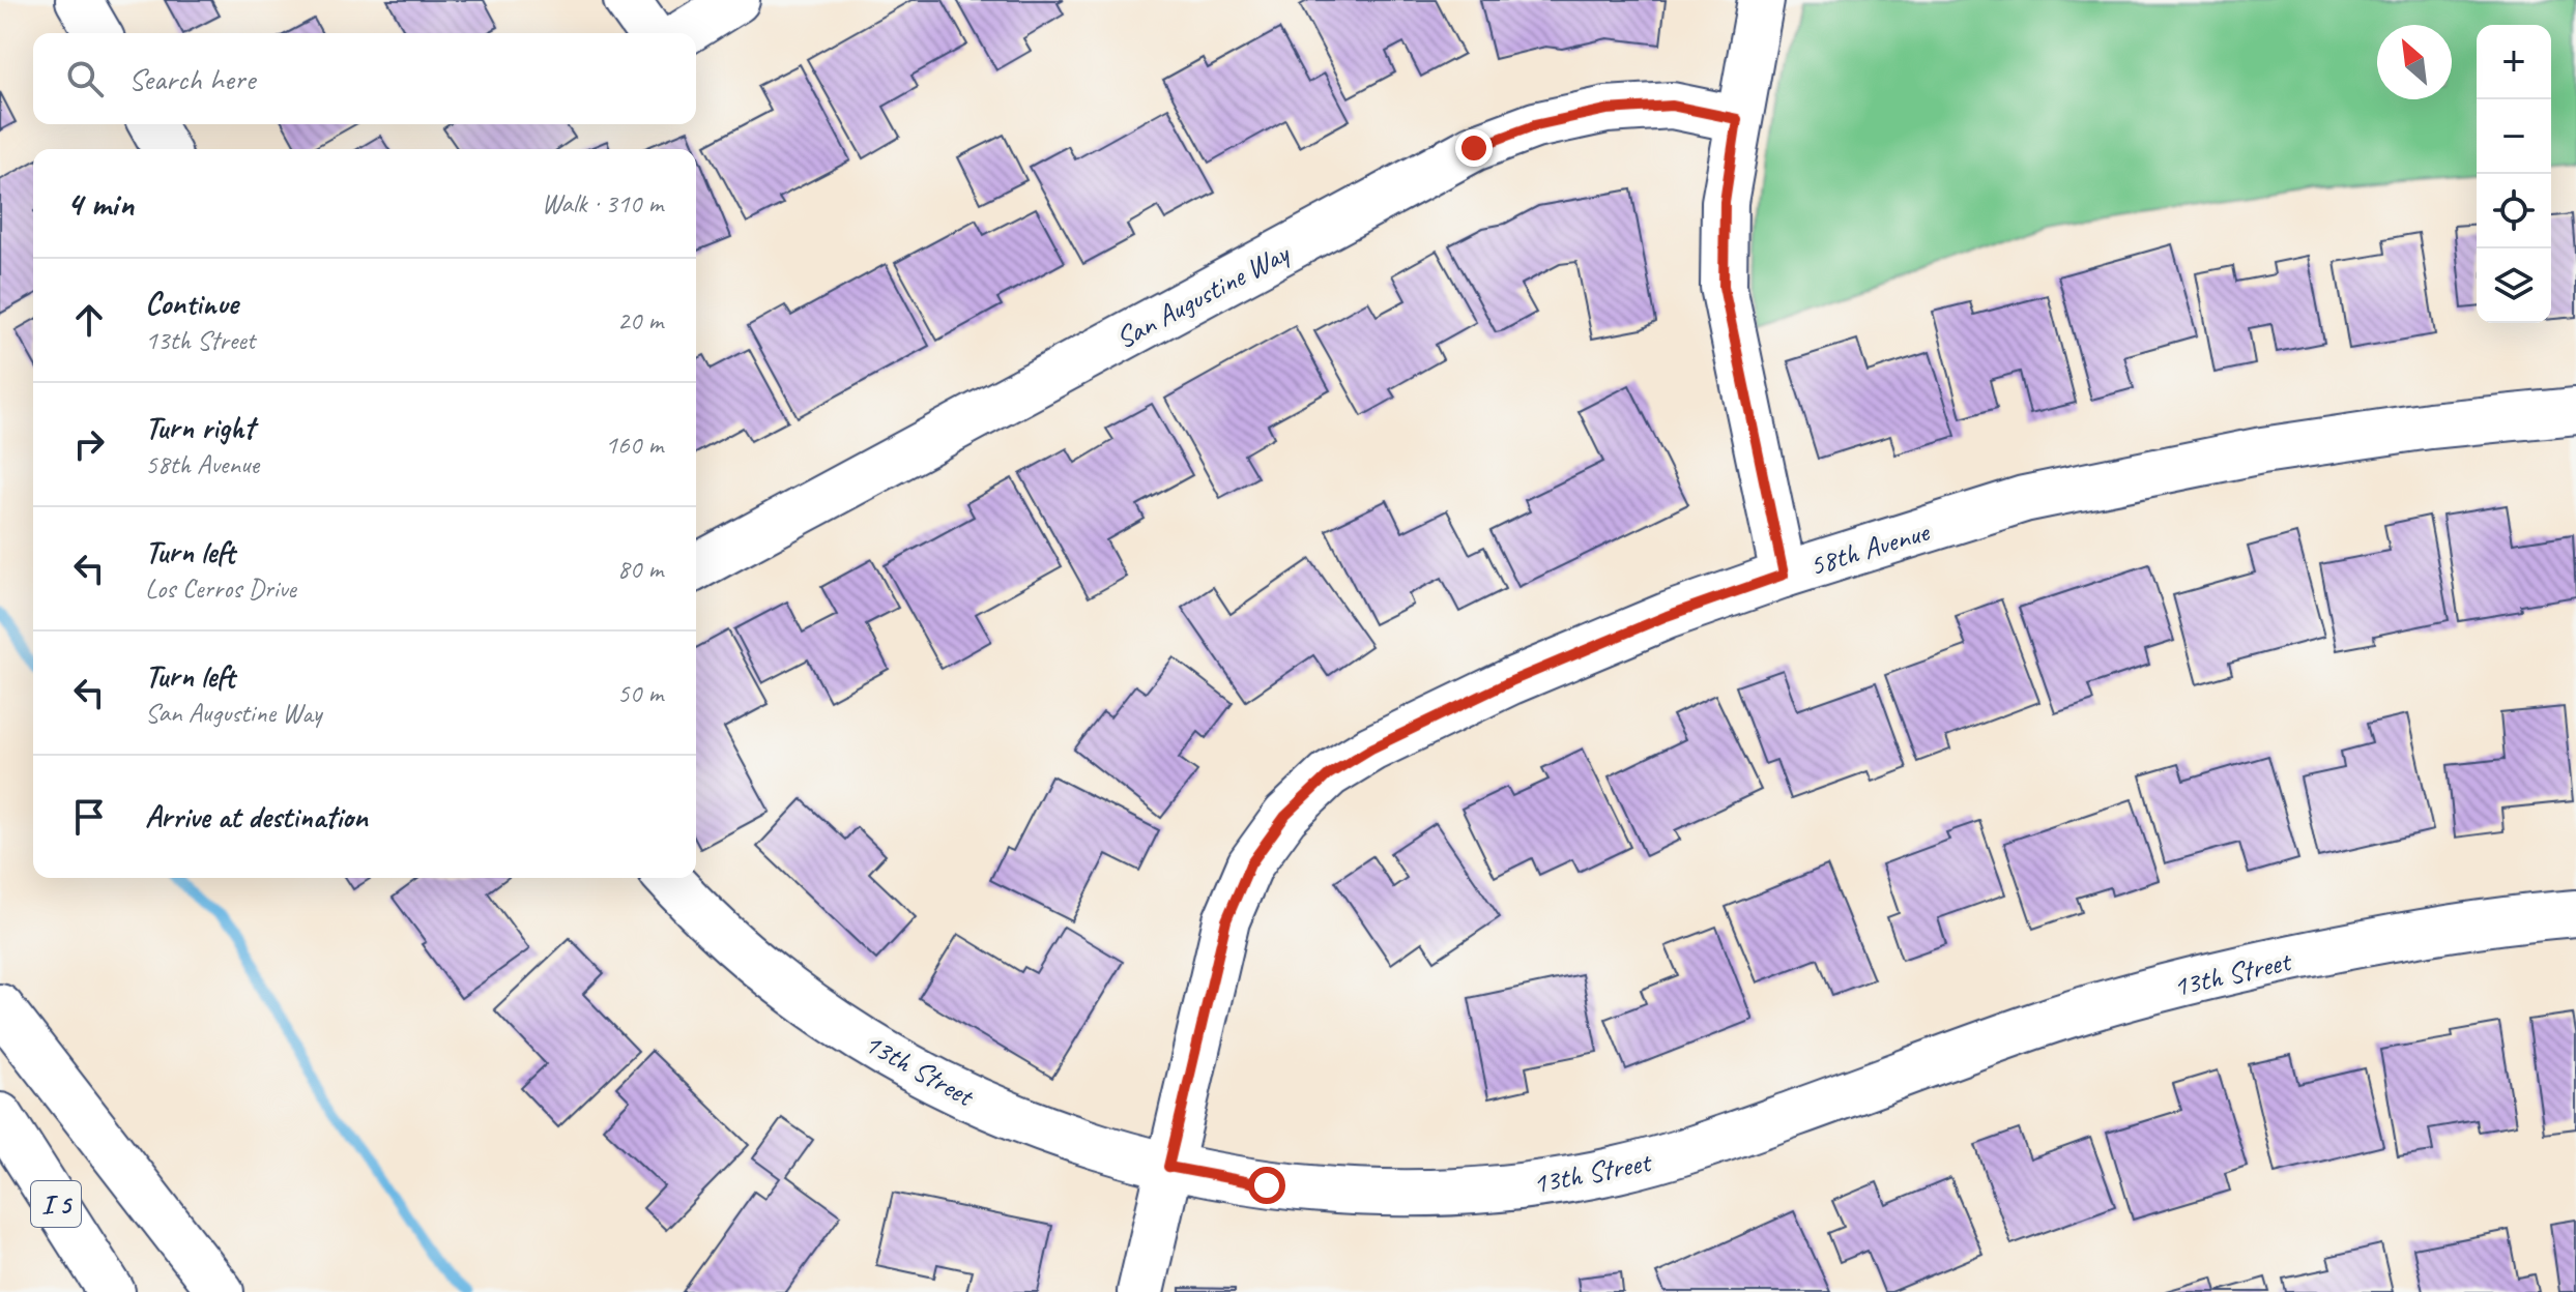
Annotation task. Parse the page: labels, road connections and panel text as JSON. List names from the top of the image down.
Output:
{
  "streets": {
    "main road": [
      "San Augustine Way",
      "58th Avenue",
      "13th Street",
      "I 5"
    ]
  },
  "crossings": [
    ["58th Avenue", "13th Street"]
  ],
  "north": "top left",
  "page": {
    "map_buttons": ["+", "−"],
    "search": "Search here",
    "heading": ["4 min", "Walk · 310 m"],
    "list": [
      ["Continue", "13th Street", "20 m"],
      ["Turn right", "58th Avenue", "160 m"],
      ["Turn left", "Los Cerros Drive", "80 m"],
      ["Turn left", "San Augustine Way", "50 m"],
      "Arrive at destination"
    ]
  }
}
